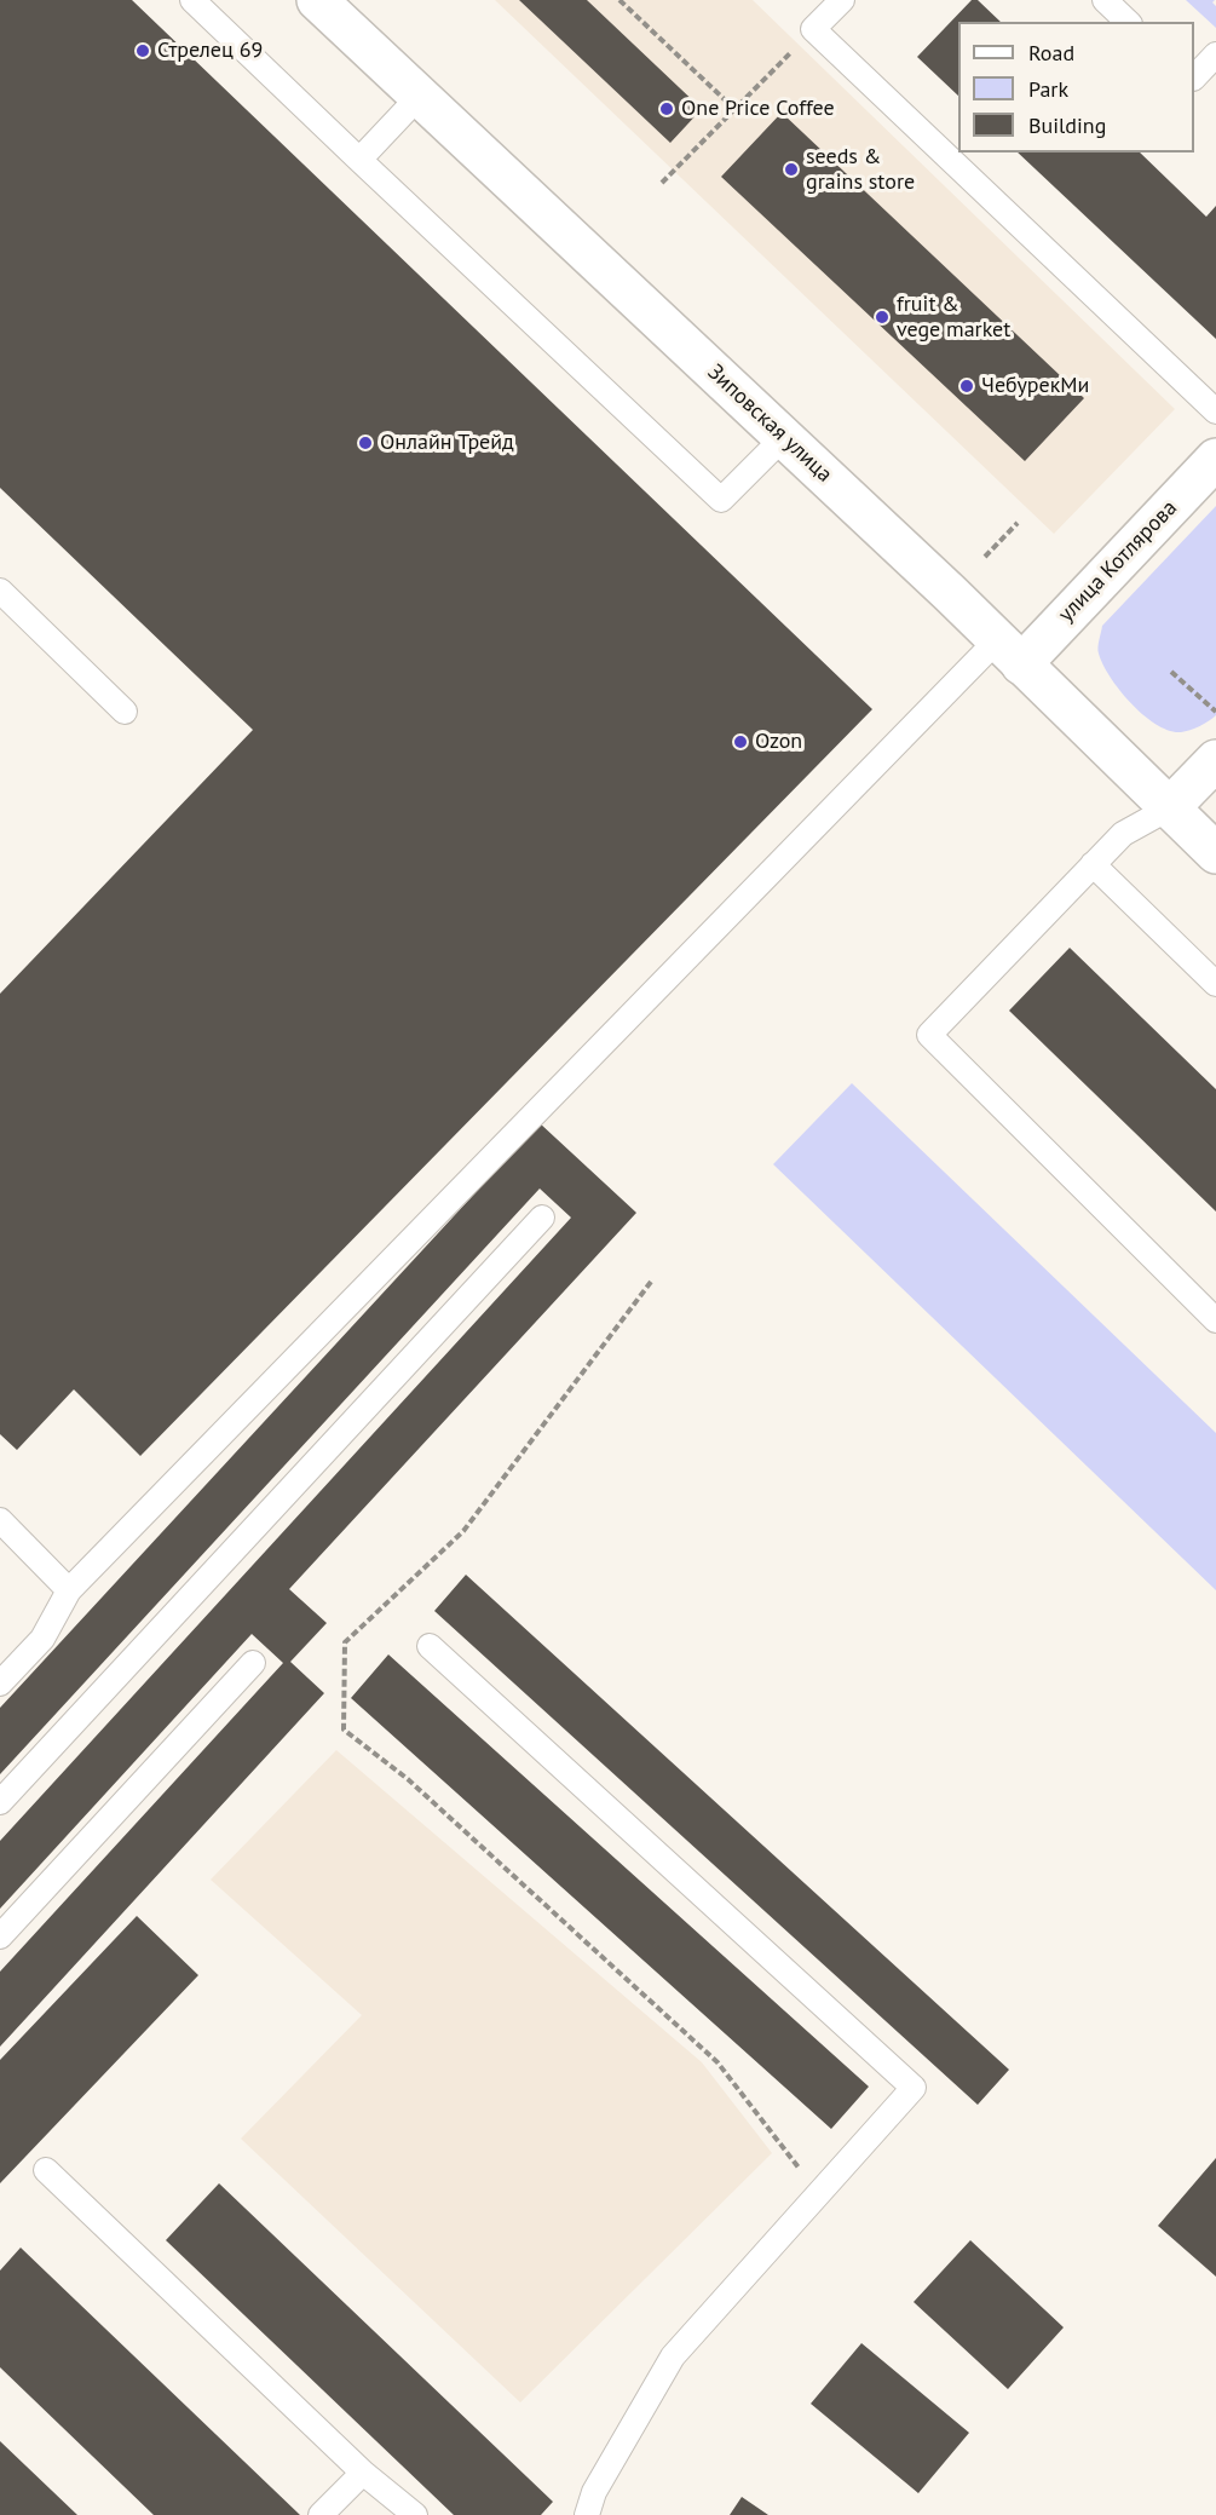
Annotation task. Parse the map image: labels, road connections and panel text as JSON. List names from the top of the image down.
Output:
{
  "streets": {
    "street": ["Зиповская улица", "улица Котлярова"]
  },
  "crossings": [
    ["Зиповская улица", "улица Котлярова"]
  ],
  "places": [
    "Стрелец 69",
    "One Price Coffee",
    "seeds & grains store",
    "fruit & vege market",
    "ЧебурекМи",
    "Онлайн Трейд",
    "Ozon"
  ],
  "legend": ["Road", "Park", "Building"]
}
